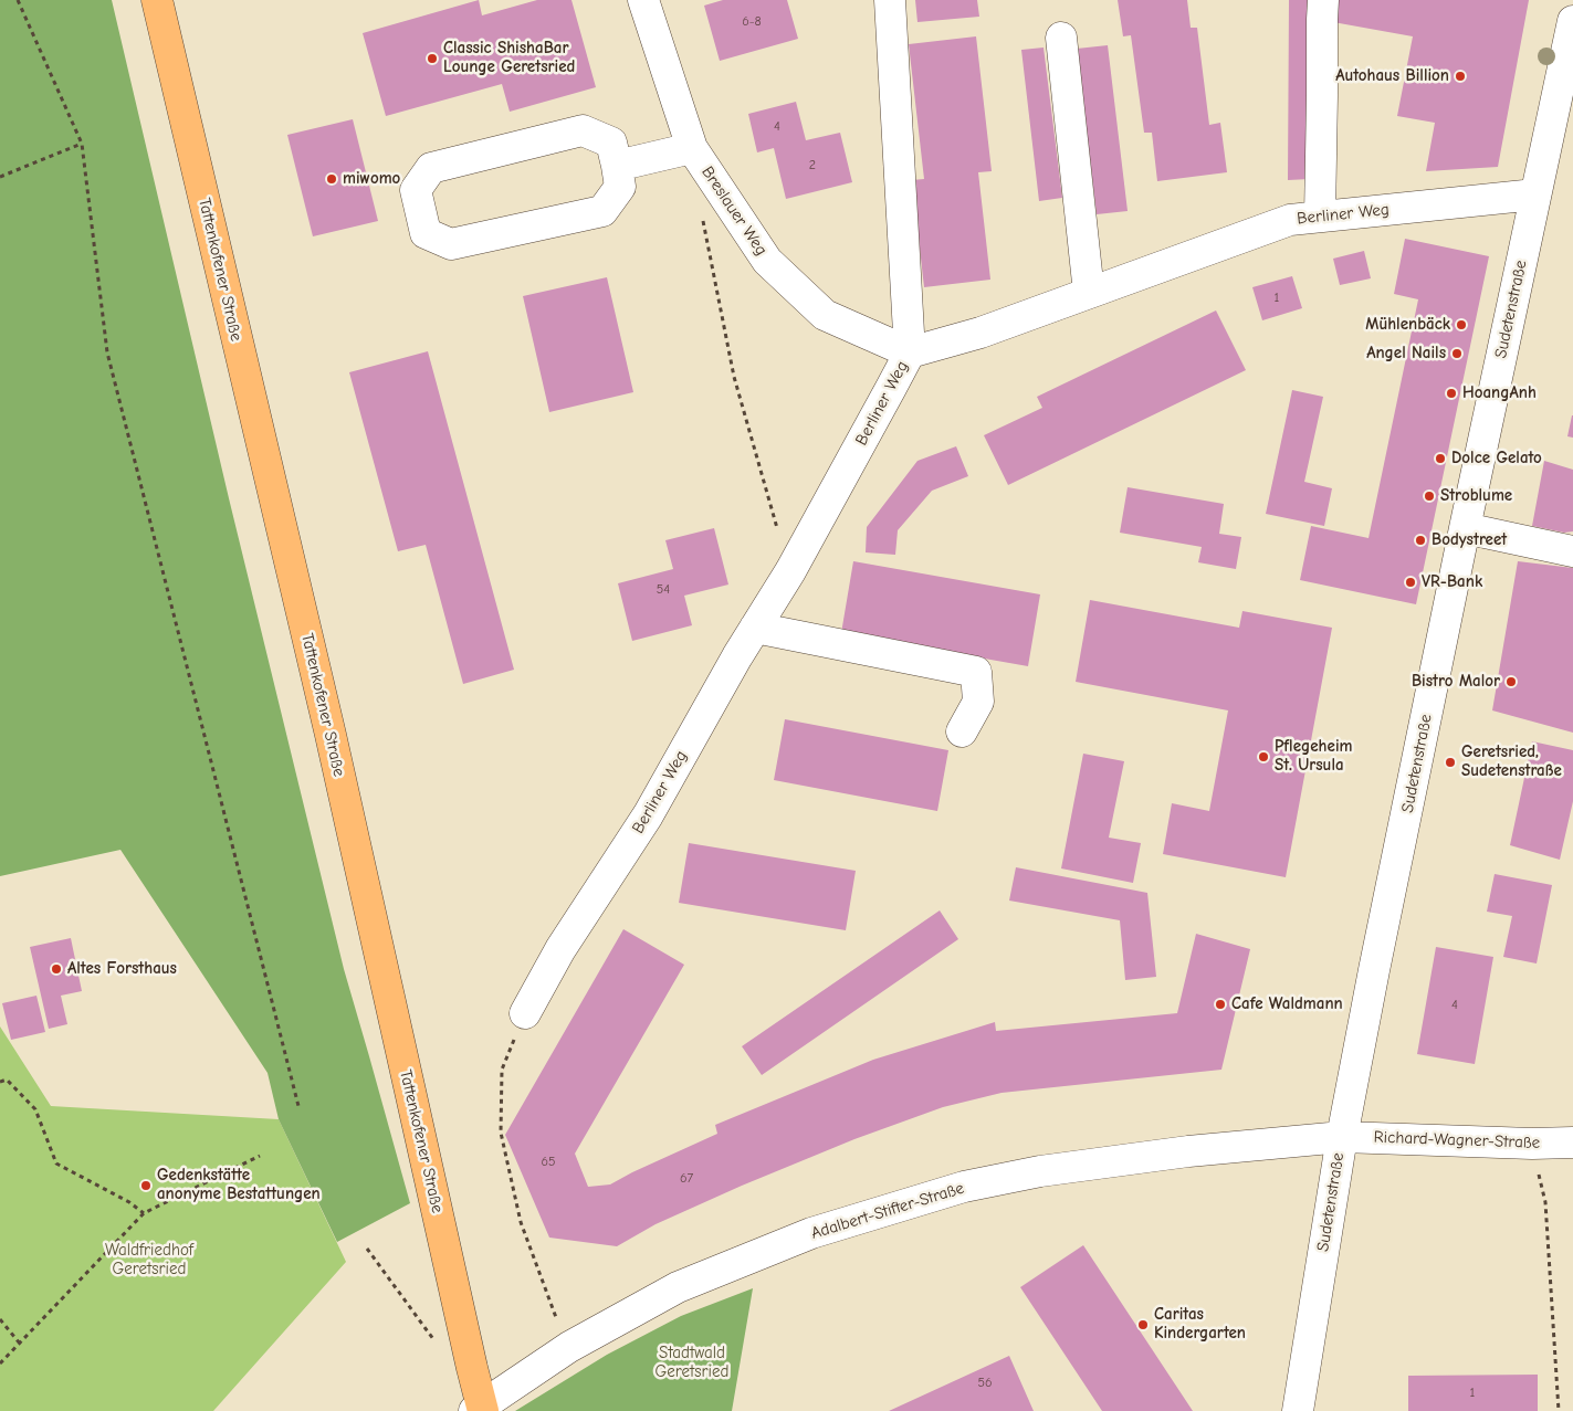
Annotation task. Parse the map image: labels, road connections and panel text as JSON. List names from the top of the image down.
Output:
{
  "streets": {
    "main road": ["Tattenkofener Straße"],
    "street": [
      "Breslauer Weg",
      "Berliner Weg",
      "Sudetenstraße",
      "Richard-Wagner-Straße",
      "Adalbert-Stifter-Straße"
    ]
  },
  "crossings": [
    ["Breslauer Weg", "Berliner Weg"],
    ["Berliner Weg", "Sudetenstraße"],
    ["Tattenkofener Straße", "Adalbert-Stifter-Straße"],
    ["Sudetenstraße", "Richard-Wagner-Straße"],
    ["Sudetenstraße", "Adalbert-Stifter-Straße"],
    ["Richard-Wagner-Straße", "Adalbert-Stifter-Straße"]
  ],
  "parks": ["Waldfriedhof Geretsried", "Stadtwald Geretsried"],
  "places": [
    "Classic ShishaBar Lounge Geretsried",
    "Autohaus Billion",
    "miwomo",
    "Mühlenbäck",
    "Angel Nails",
    "HoangAnh",
    "Dolce Gelato",
    "Stroblume",
    "Bodystreet",
    "VR-Bank",
    "Bistro Malor",
    "Pflegeheim St. Ursula",
    "Geretsried, Sudetenstraße",
    "Altes Forsthaus",
    "Cafe Waldmann",
    "Gedenkstätte anonyme Bestattungen",
    "Caritas Kindergarten"
  ],
  "house_numbers": [
    "6-8",
    "4",
    "2",
    "1",
    "54",
    "4",
    "65",
    "67",
    "56",
    "1"
  ]
}
